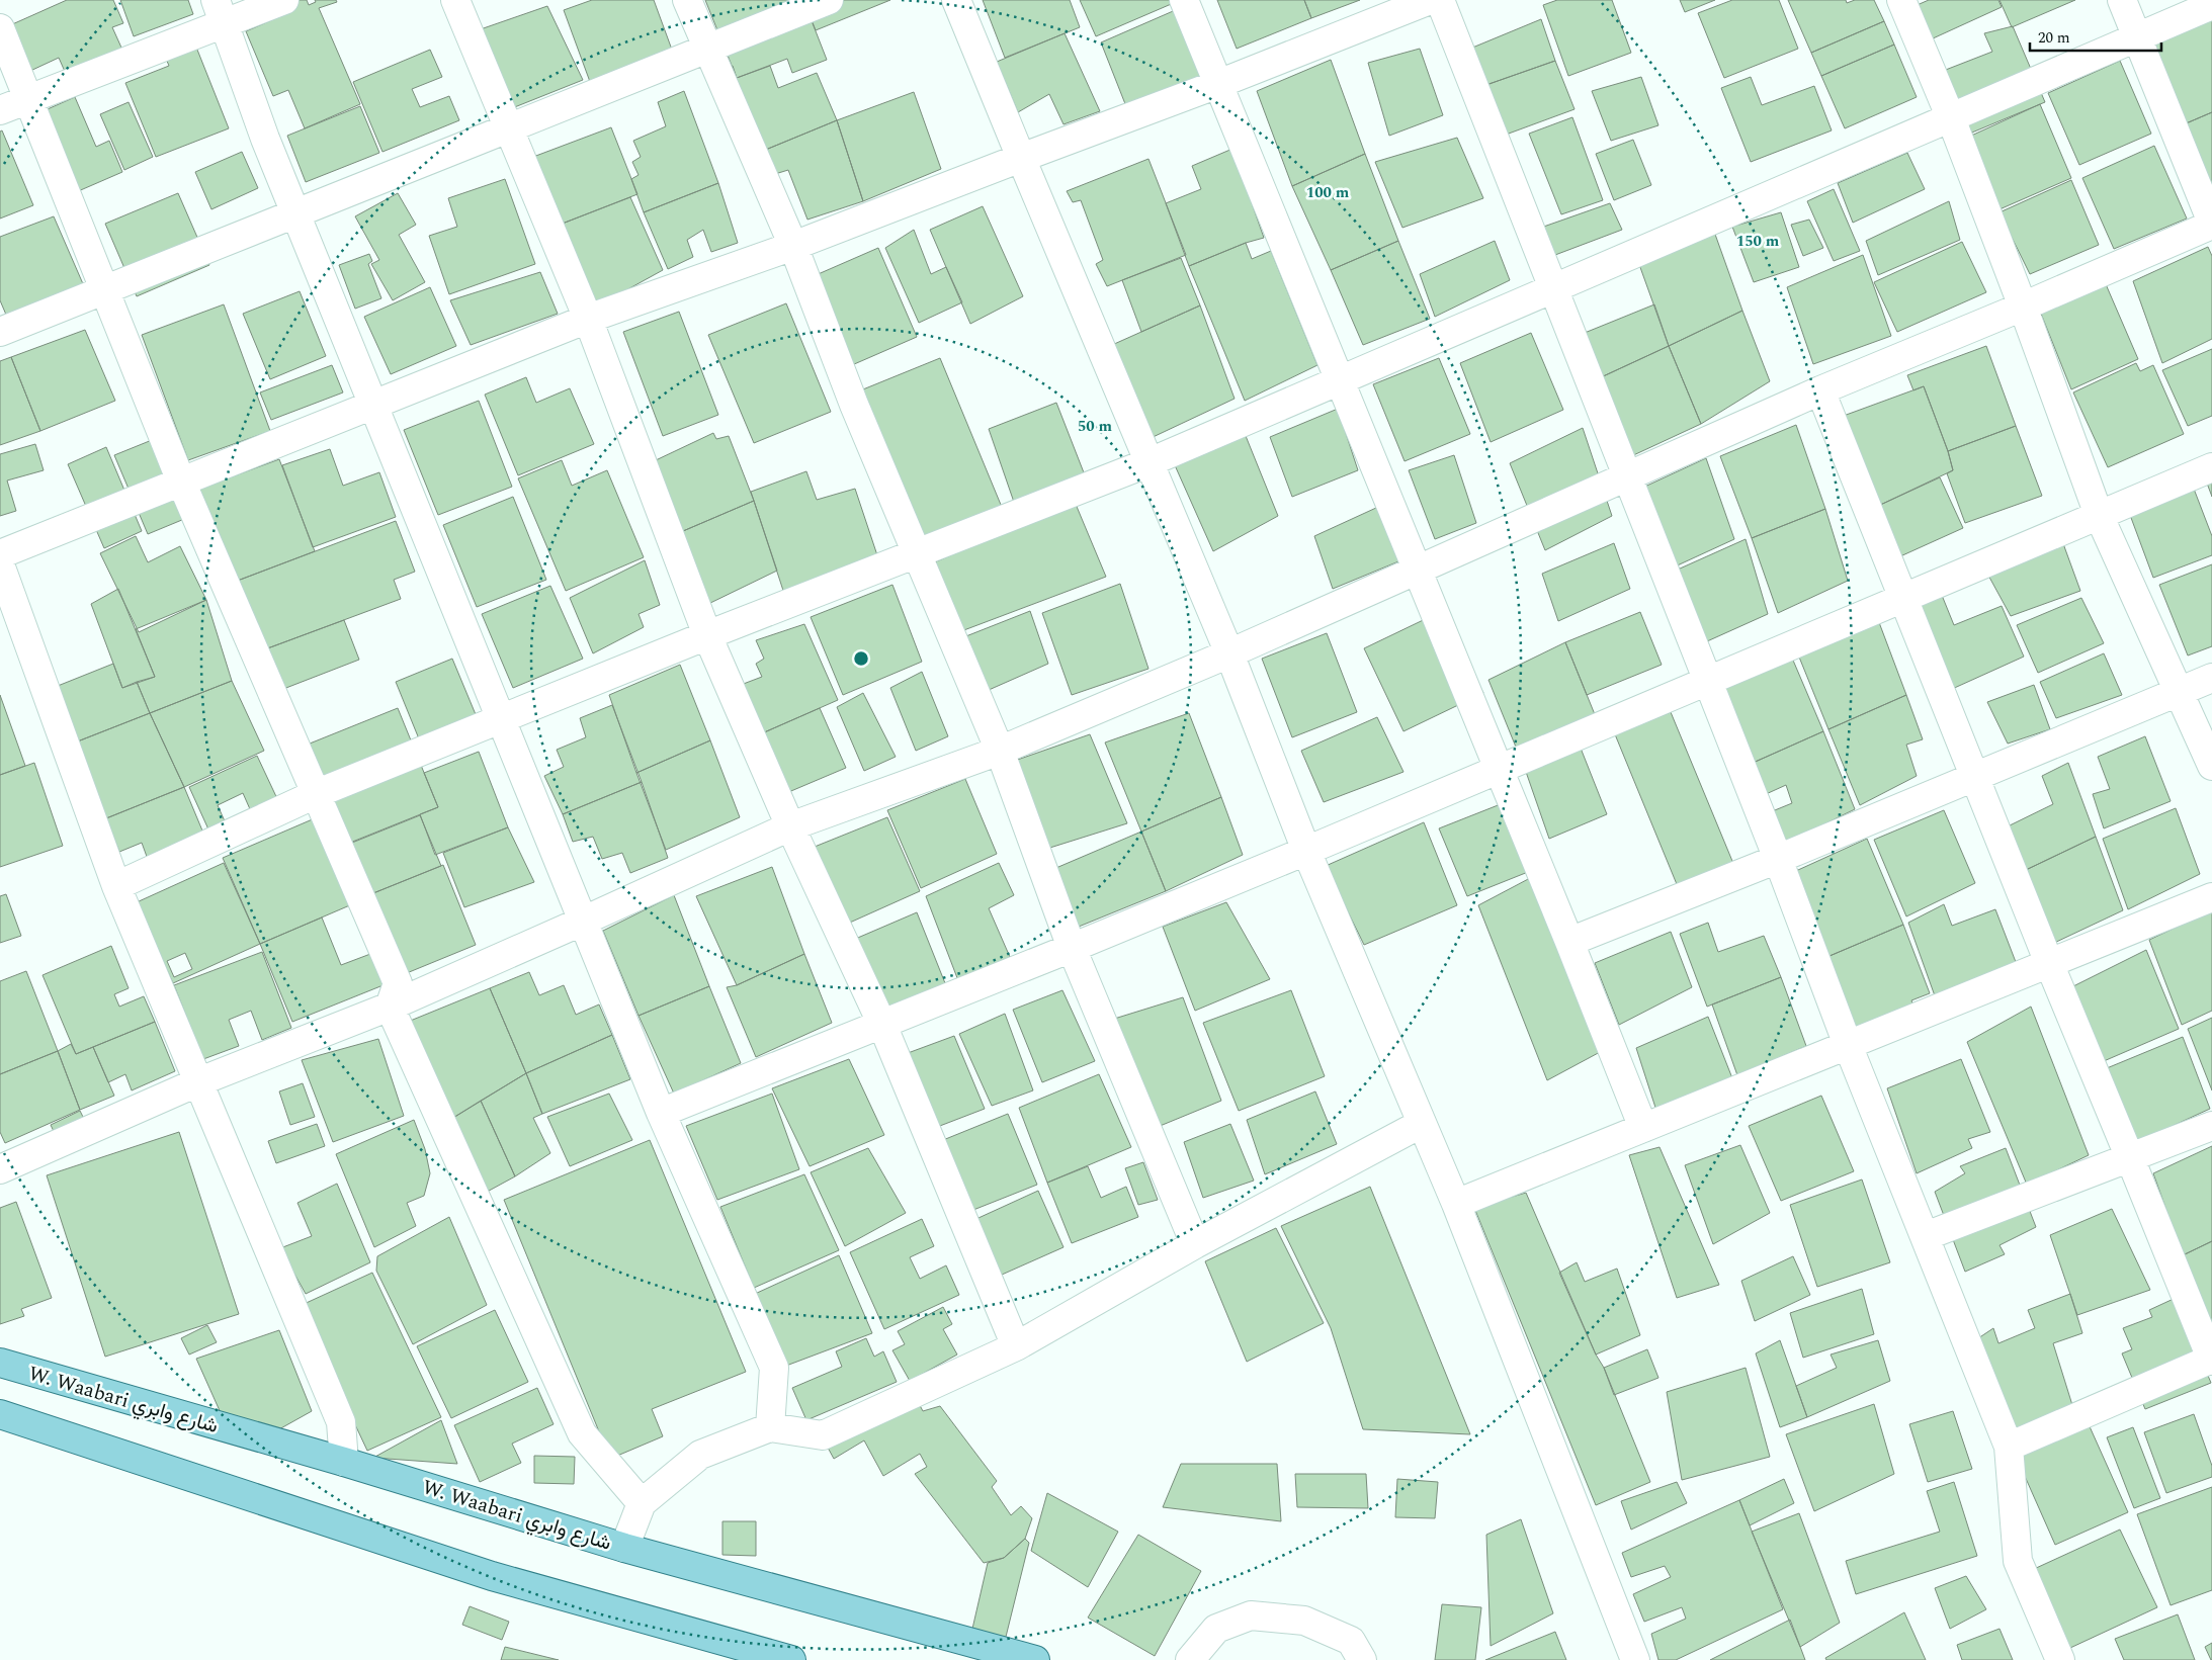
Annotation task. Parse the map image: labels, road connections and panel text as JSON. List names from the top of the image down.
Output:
{
  "streets": {
    "main road": ["W. Waabari شارع وابري"]
  },
  "scale_bar": "20 m",
  "rings": ["100 m", "150 m", "50 m"]
}
